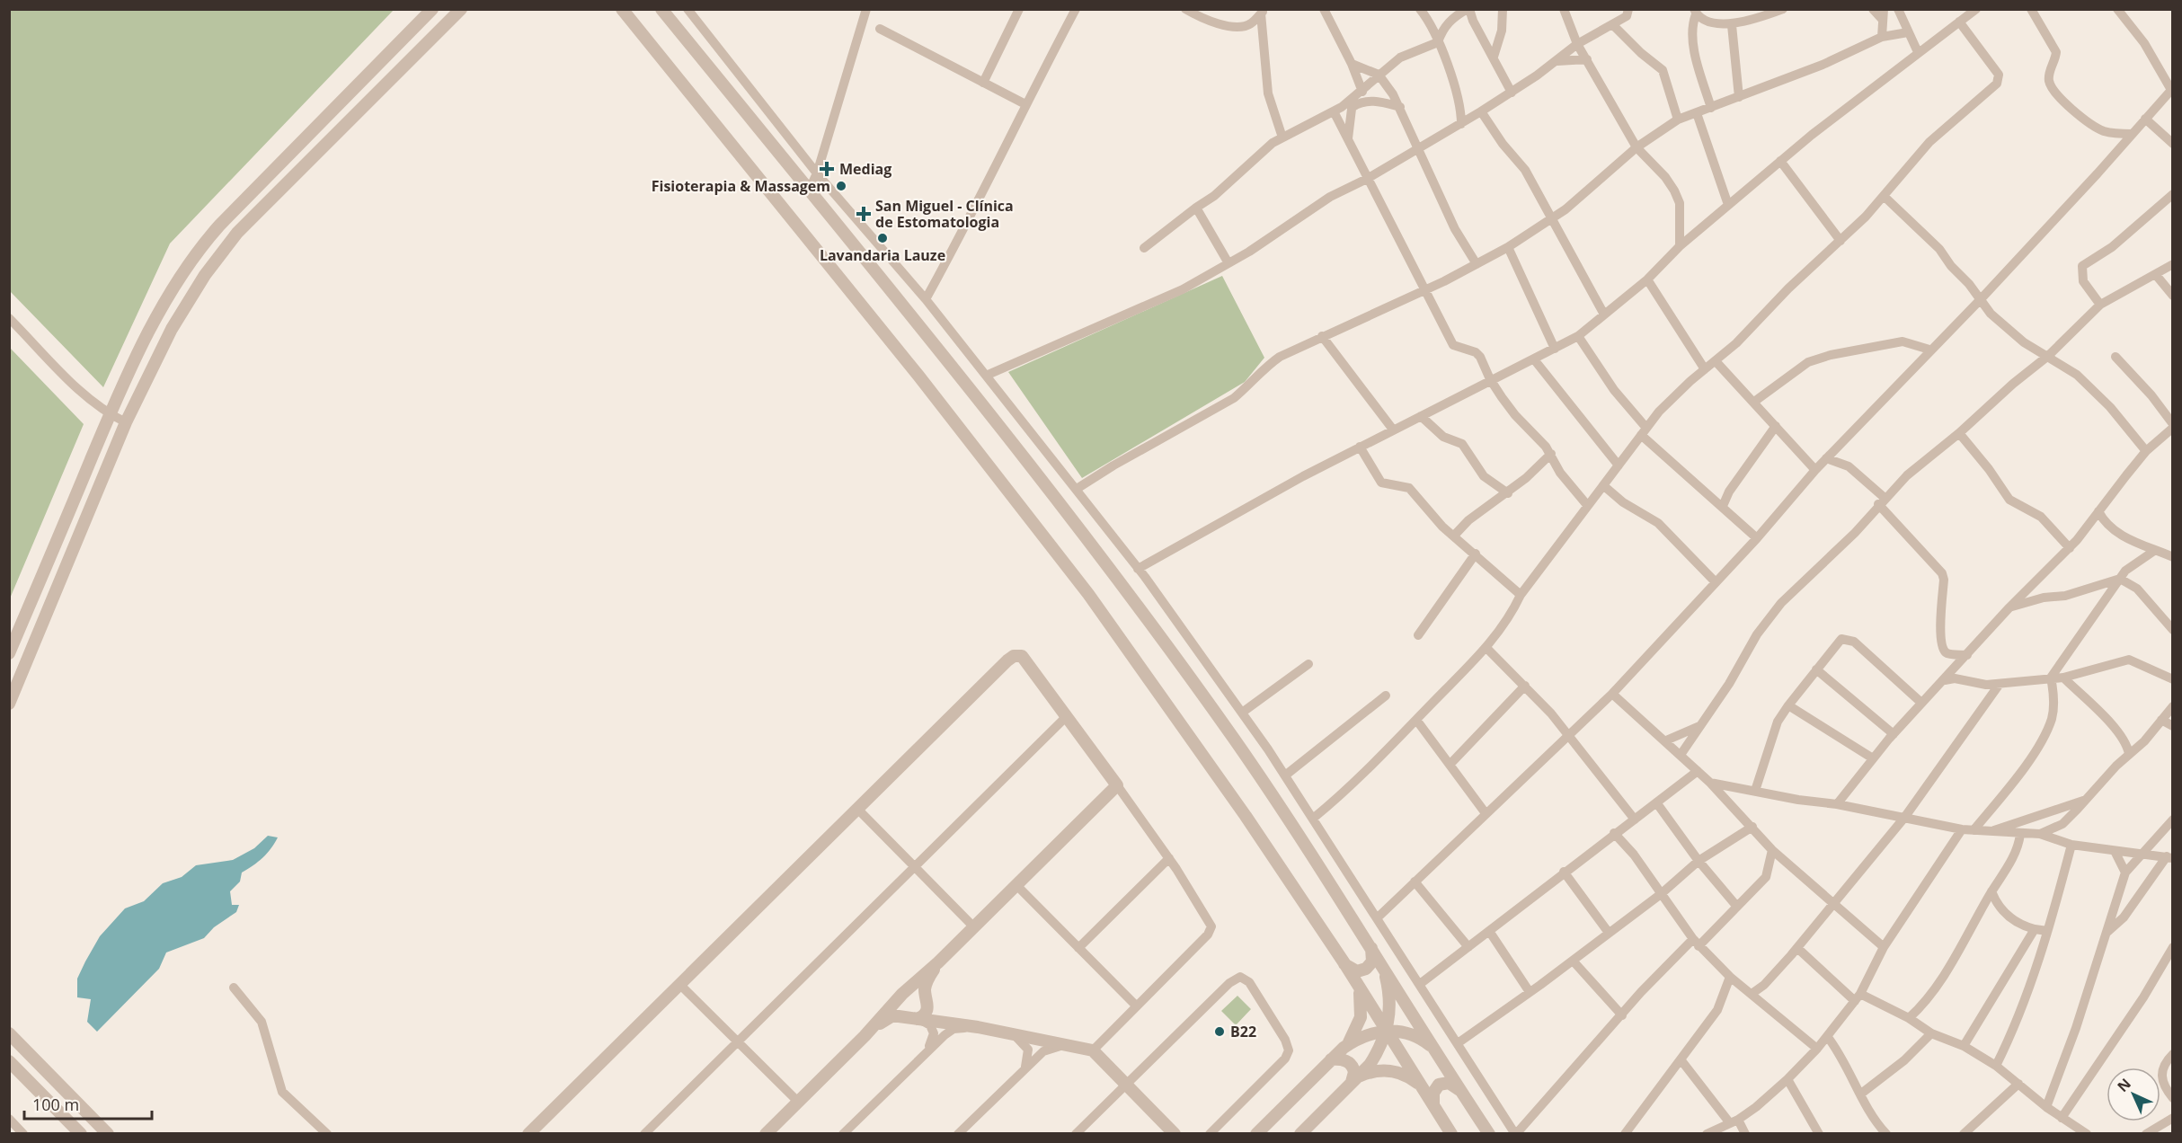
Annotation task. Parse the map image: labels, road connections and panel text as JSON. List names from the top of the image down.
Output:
{
  "places": {
    "health": ["Mediag", "San Miguel - Clínica de Estomatologia"],
    "other": ["Fisioterapia & Massagem", "Lavandaria Lauze", "B22"]
  },
  "scale_bar": "100 m",
  "north": "top left"
}
